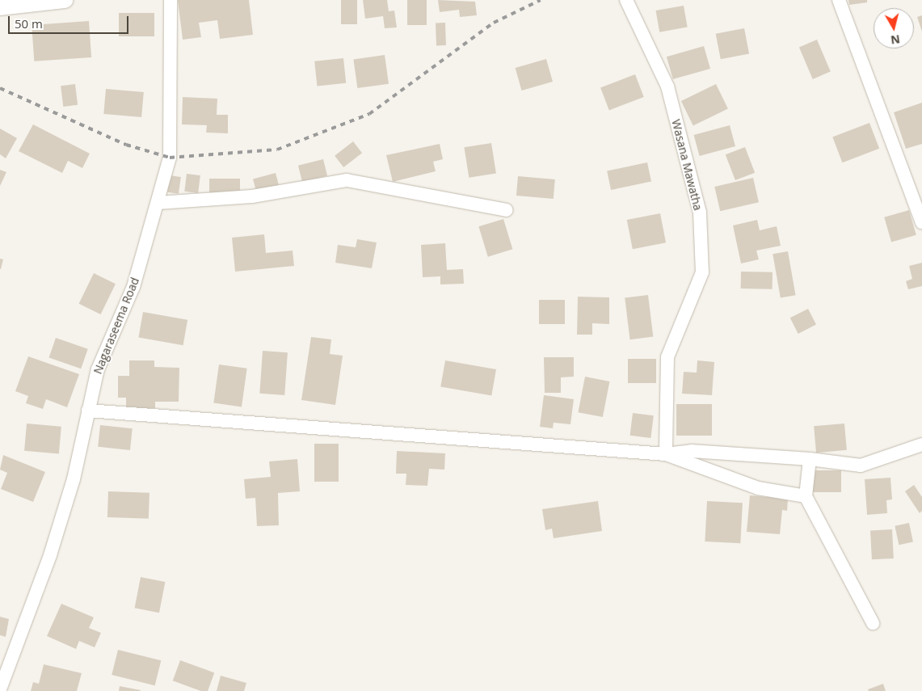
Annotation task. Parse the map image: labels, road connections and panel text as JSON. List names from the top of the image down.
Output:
{
  "streets": {
    "street": ["Wasana Mawatha", "Nagaraseema Road"]
  },
  "scale_bar": "50 m",
  "north": "bottom"
}
